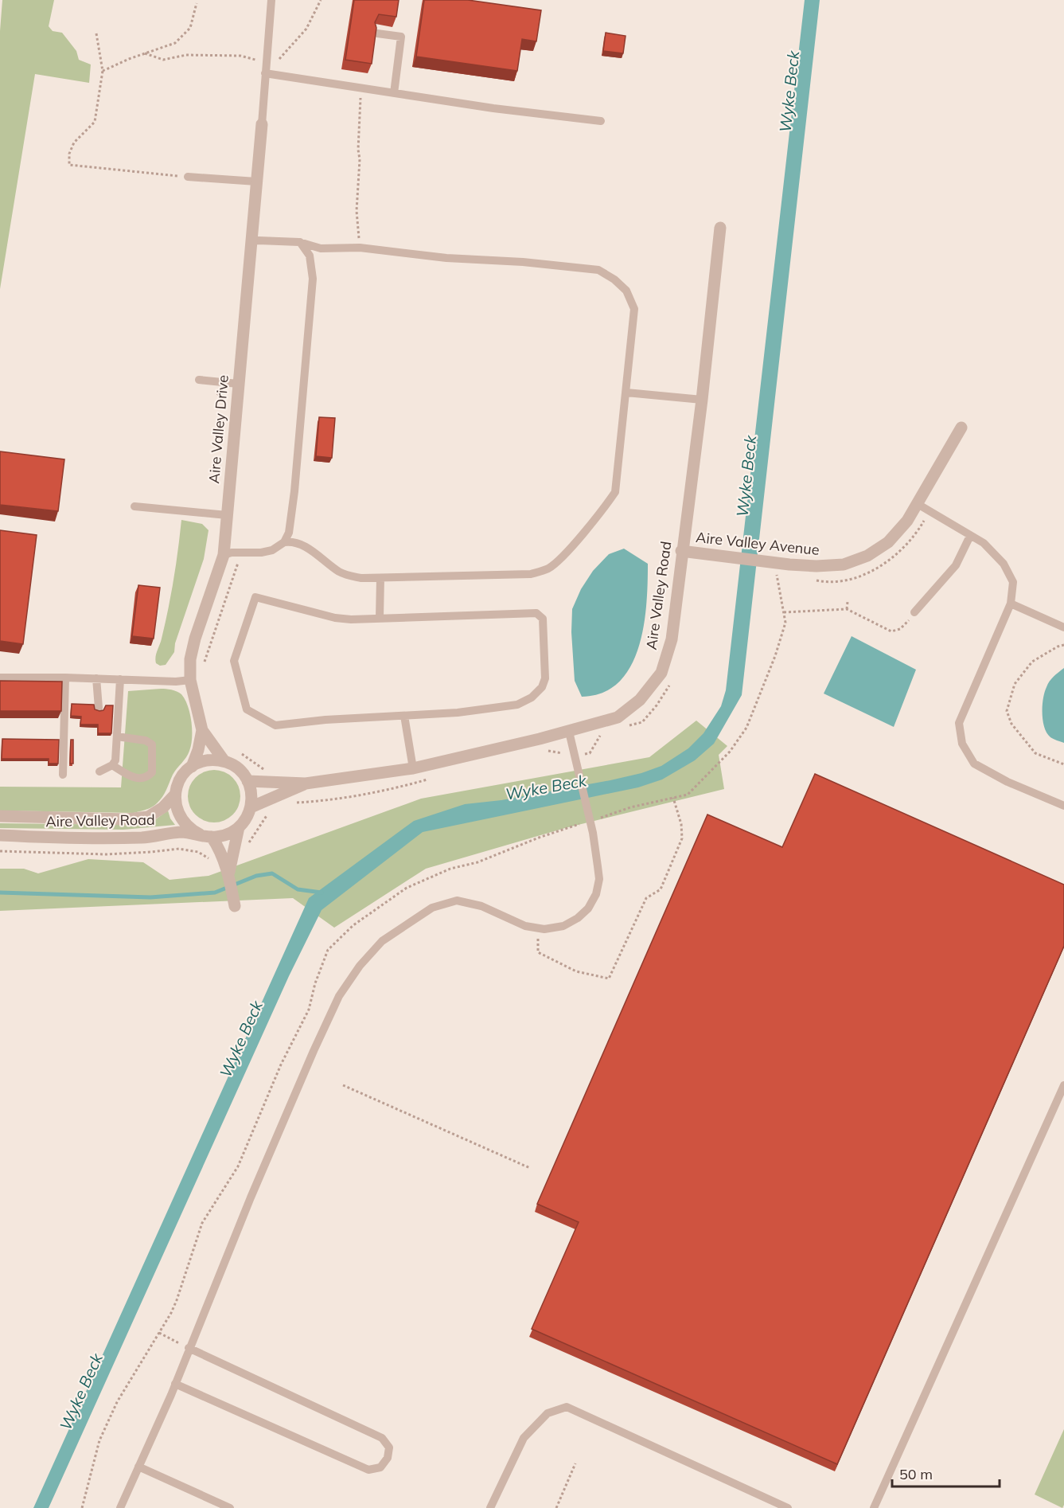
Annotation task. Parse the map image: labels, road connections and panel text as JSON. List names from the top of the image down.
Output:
{
  "streets": {
    "street": ["Aire Valley Drive", "Aire Valley Avenue", "Aire Valley Road"]
  },
  "crossings": [
    ["Aire Valley Drive", "Aire Valley Road"],
    ["Aire Valley Avenue", "Aire Valley Road"]
  ],
  "water": ["Wyke Beck"],
  "scale_bar": "50 m"
}
